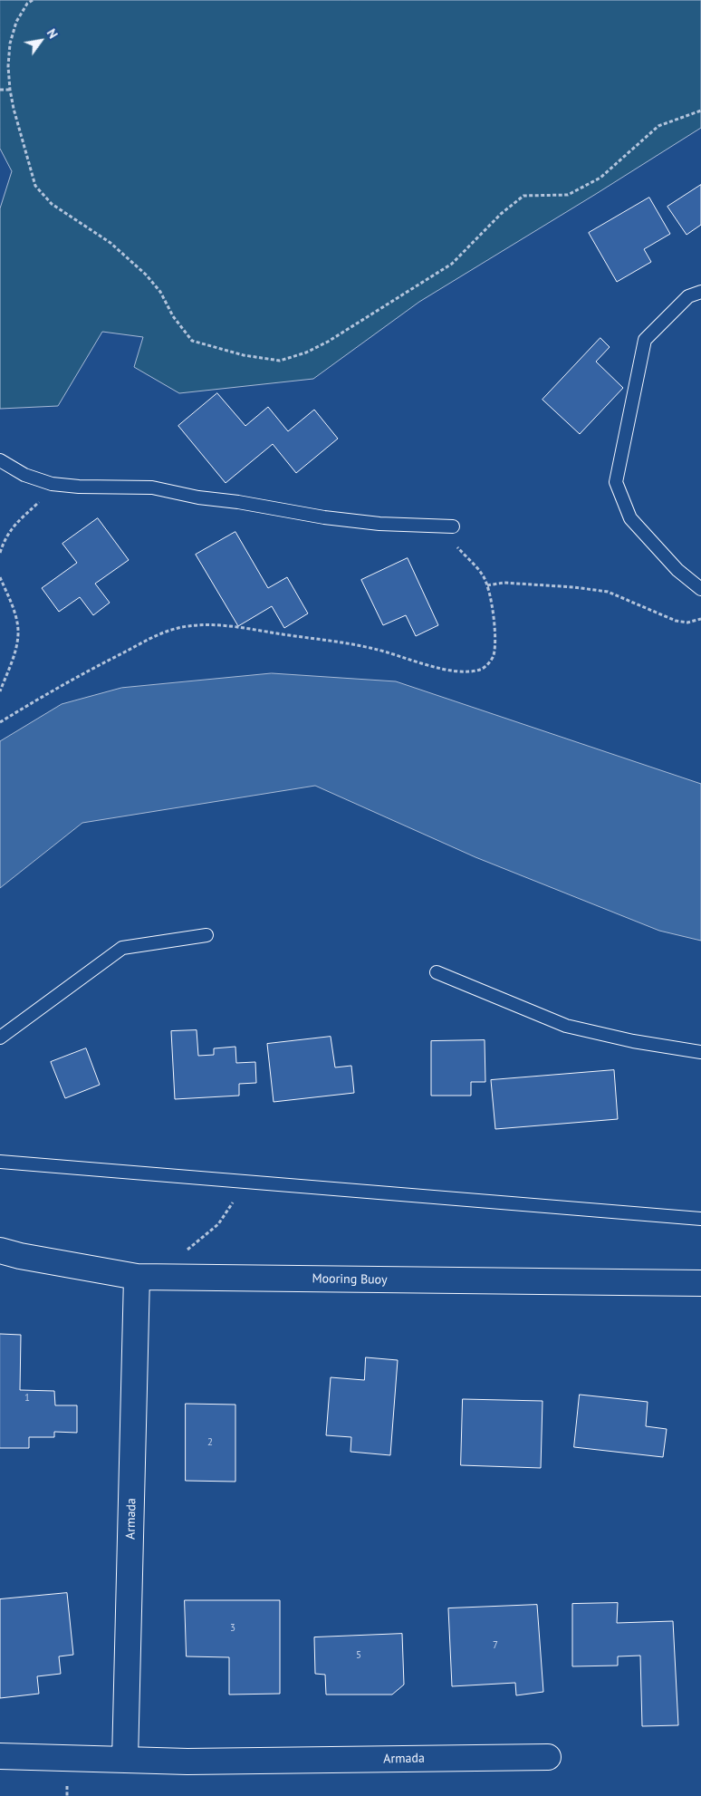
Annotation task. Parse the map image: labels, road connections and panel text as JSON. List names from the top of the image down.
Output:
{
  "streets": {
    "street": ["Mooring Buoy", "Armada"]
  },
  "crossings": [
    ["Mooring Buoy", "Armada"]
  ],
  "house_numbers": [
    "1",
    "2",
    "3",
    "7",
    "5"
  ],
  "north": "top right"
}
